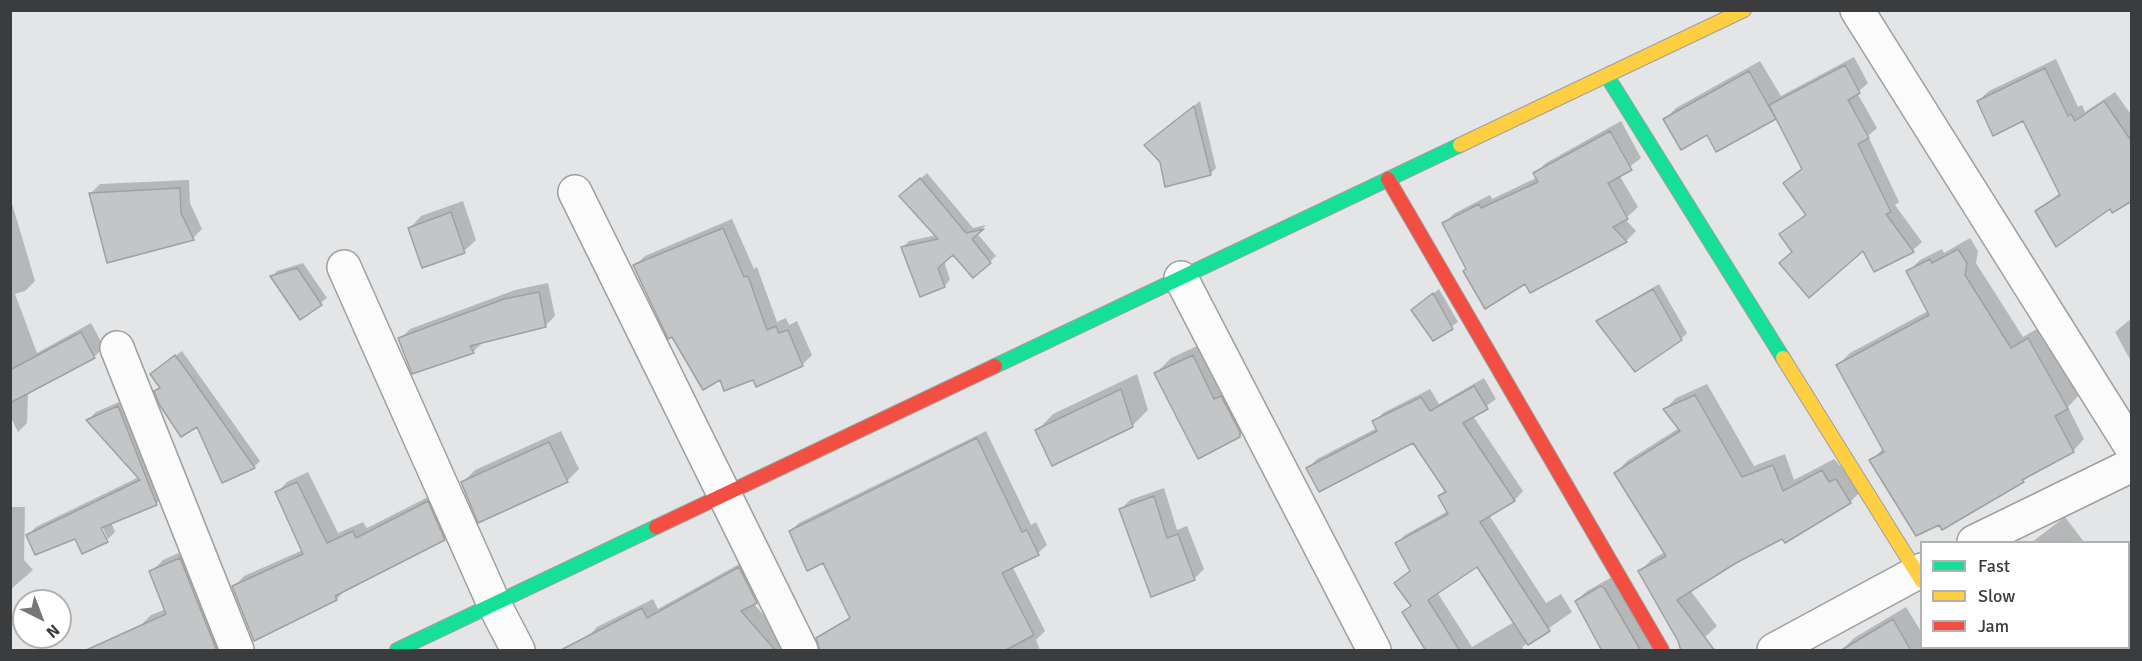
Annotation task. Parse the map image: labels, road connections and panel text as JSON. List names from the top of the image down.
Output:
{
  "legend": ["Fast", "Slow", "Jam"],
  "north": "bottom right"
}
